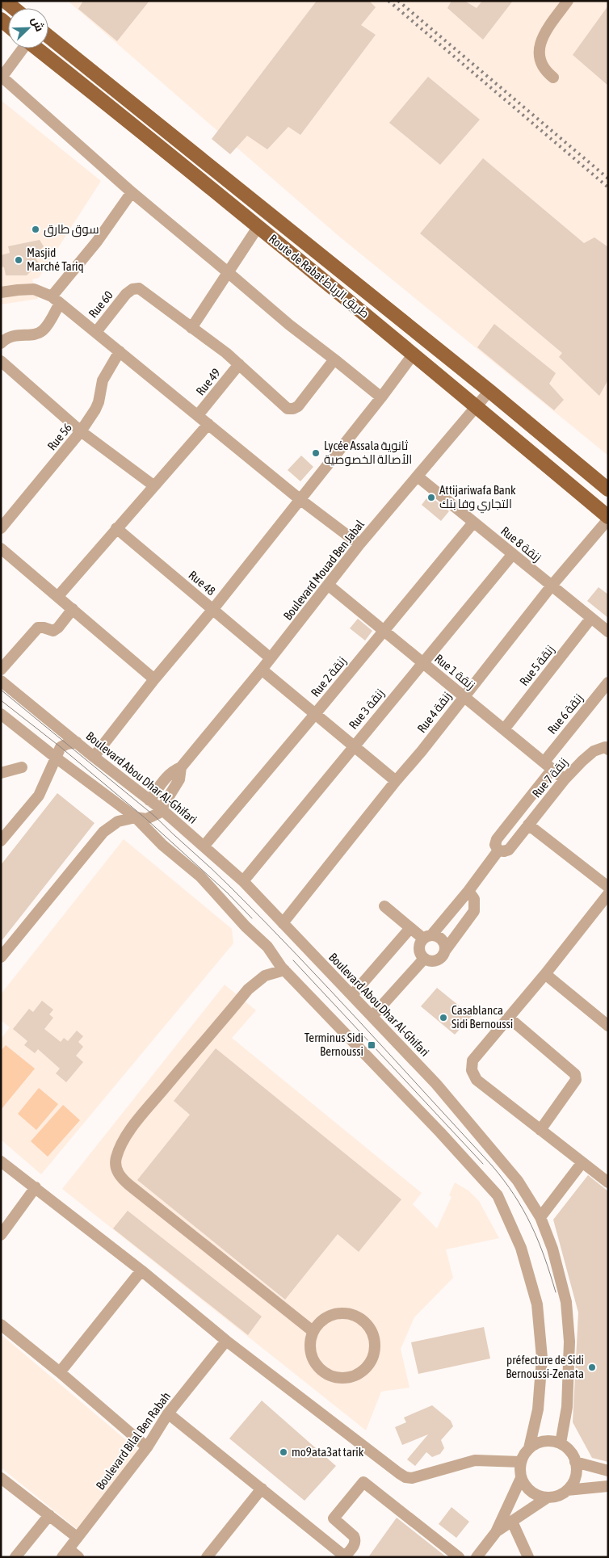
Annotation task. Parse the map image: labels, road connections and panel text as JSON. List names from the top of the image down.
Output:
{
  "streets": {
    "main road": ["Route de Rabat طريق الرباط"],
    "street": [
      "Rue 60",
      "Rue 49",
      "Rue 56",
      "Rue 8 زنقة",
      "Boulevard Mouad Ben Jabal",
      "Rue 48",
      "Rue 5 زنقة",
      "Rue 1 زنقة",
      "Rue 2 زنقة",
      "Rue 3 زنقة",
      "Rue 4 زنقة",
      "Rue 6 زنقة",
      "Boulevard Abou Dhar Al-Ghifari",
      "Rue 7 زنقة",
      "Boulevard Bilal Ben Rabah"
    ]
  },
  "crossings": [
    ["Route de Rabat طريق الرباط", "Boulevard Mouad Ben Jabal"],
    ["Route de Rabat طريق الرباط", "Rue 4 زنقة"],
    ["Rue 8 زنقة", "Boulevard Mouad Ben Jabal"],
    ["Rue 8 زنقة", "Rue 5 زنقة"],
    ["Rue 8 زنقة", "Rue 2 زنقة"],
    ["Rue 8 زنقة", "Rue 3 زنقة"],
    ["Rue 8 زنقة", "Rue 4 زنقة"],
    ["Boulevard Mouad Ben Jabal", "Rue 48"],
    ["Boulevard Mouad Ben Jabal", "Rue 1 زنقة"],
    ["Boulevard Mouad Ben Jabal", "Boulevard Abou Dhar Al-Ghifari"],
    ["Rue 5 زنقة", "Rue 1 زنقة"],
    ["Rue 1 زنقة", "Rue 2 زنقة"],
    ["Rue 1 زنقة", "Rue 3 زنقة"],
    ["Rue 1 زنقة", "Rue 4 زنقة"],
    ["Rue 1 زنقة", "Rue 6 زنقة"],
    ["Rue 1 زنقة", "Rue 7 زنقة"],
    ["Rue 2 زنقة", "Boulevard Abou Dhar Al-Ghifari"],
    ["Rue 3 زنقة", "Boulevard Abou Dhar Al-Ghifari"],
    ["Rue 4 زنقة", "Boulevard Abou Dhar Al-Ghifari"],
    ["Rue 6 زنقة", "Rue 7 زنقة"]
  ],
  "places": {
    "other": [
      "سوق طارق",
      "Masjid Marché Tariq",
      "Lycée Assala ثانوية الأصالة الخصوصية",
      "Attijariwafa Bank التجاري وفا بنك",
      "Casablanca Sidi Bernoussi",
      "préfecture de Sidi Bernoussi-Zenata",
      "mo9ata3at tarik"
    ],
    "transit": ["Terminus Sidi Bernoussi"]
  },
  "north": "top right"
}
